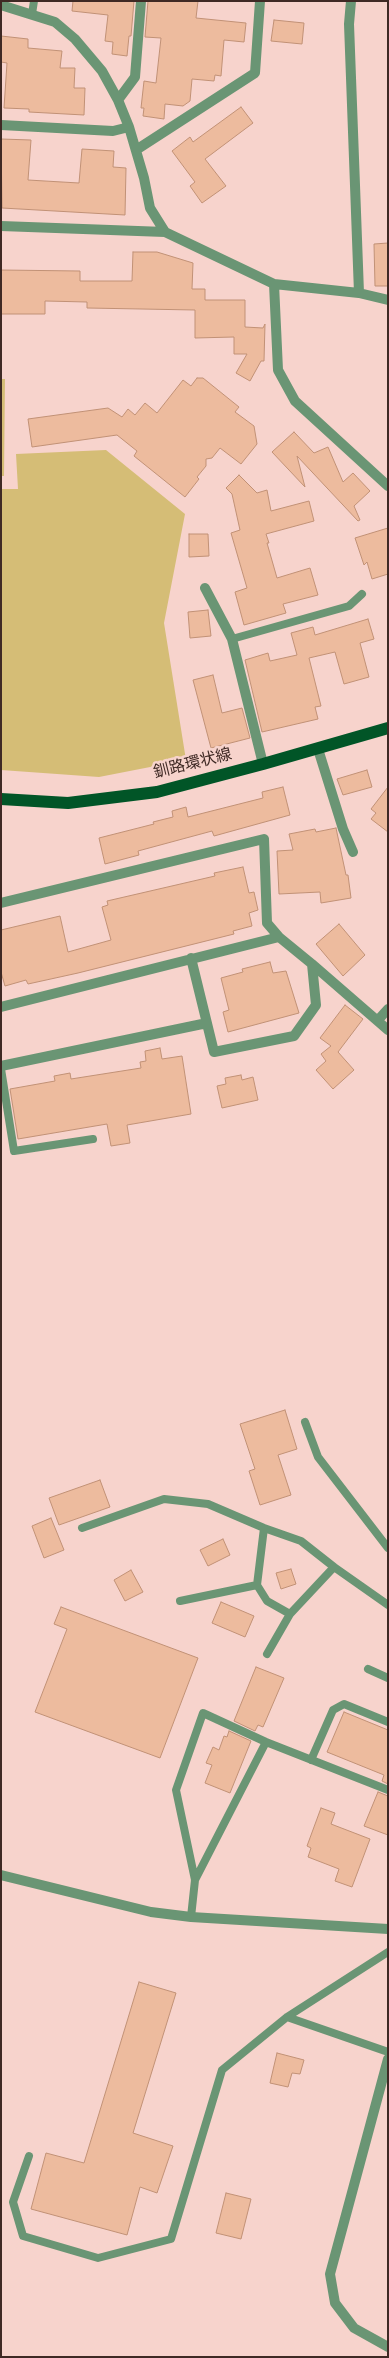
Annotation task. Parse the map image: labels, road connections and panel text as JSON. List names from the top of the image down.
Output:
{
  "streets": {
    "main road": ["釧路環状線"]
  }
}
